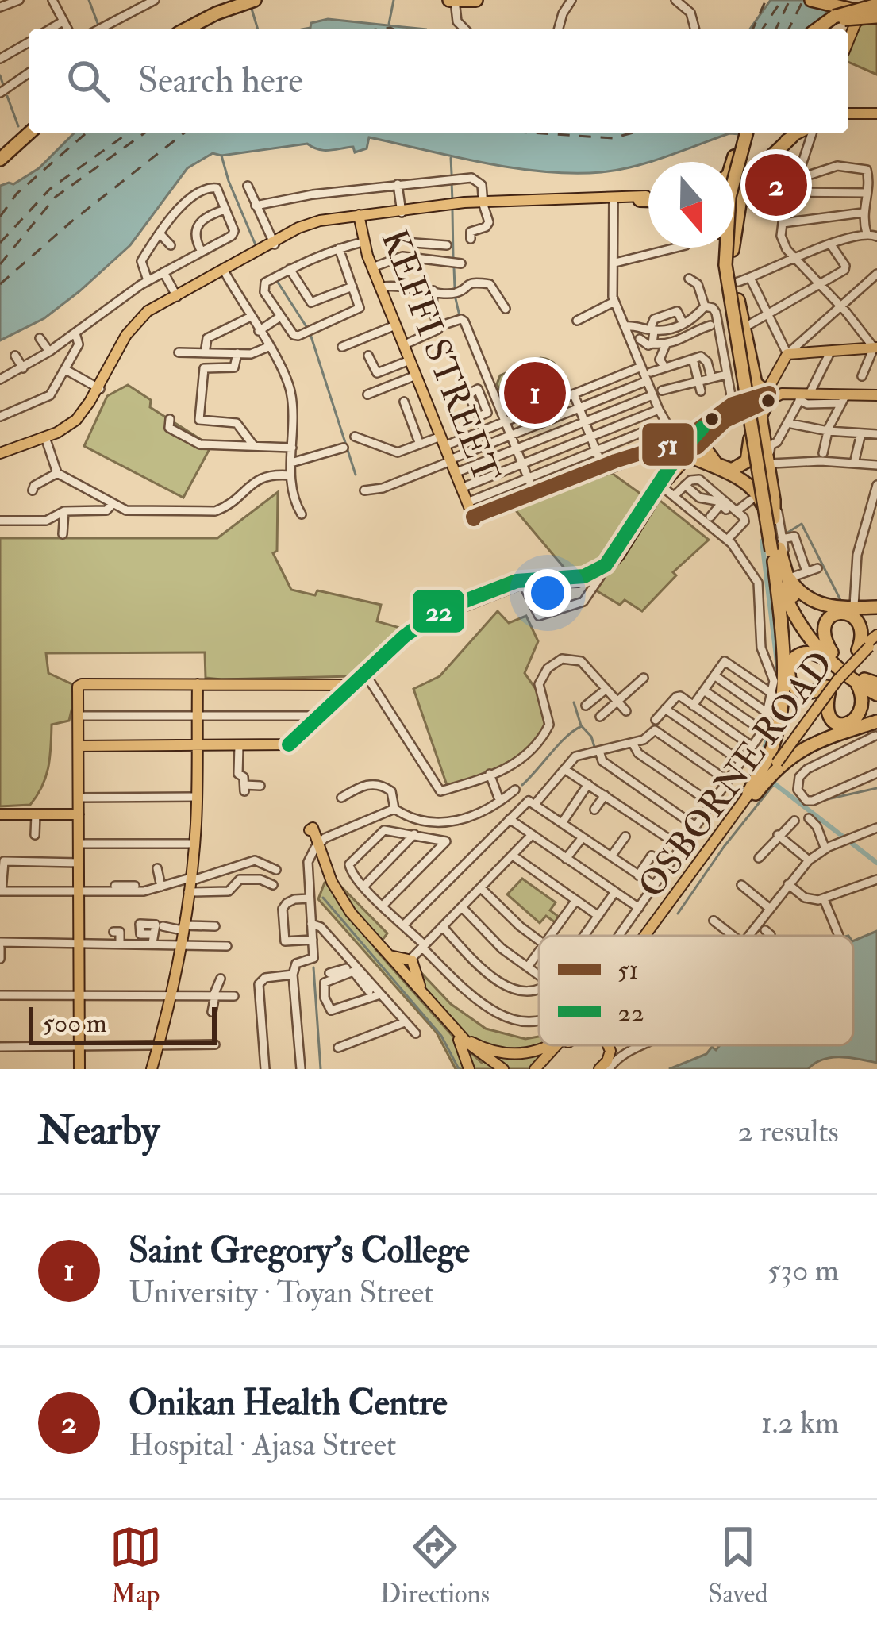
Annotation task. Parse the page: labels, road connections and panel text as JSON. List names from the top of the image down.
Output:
{
  "streets": {
    "main road": ["KEFFI STREET", "OSBORNE ROAD"]
  },
  "lines": ["transit line 51", "transit line 22"],
  "legend": ["51", "22"],
  "scale_bar": "500 m",
  "north": "bottom",
  "page": {
    "search": "Search here",
    "pins": ["2", "1"],
    "scale": "500 m",
    "heading": ["Nearby", "2 results"],
    "list": [
      {
        "mark": "1",
        "name": "Saint Gregory's College",
        "note": "University · Toyan Street",
        "value": "530 m"
      },
      {
        "mark": "2",
        "name": "Onikan Health Centre",
        "note": "Hospital · Ajasa Street",
        "value": "1.2 km"
      }
    ],
    "nav": ["Map", "Directions", "Saved"]
  }
}
